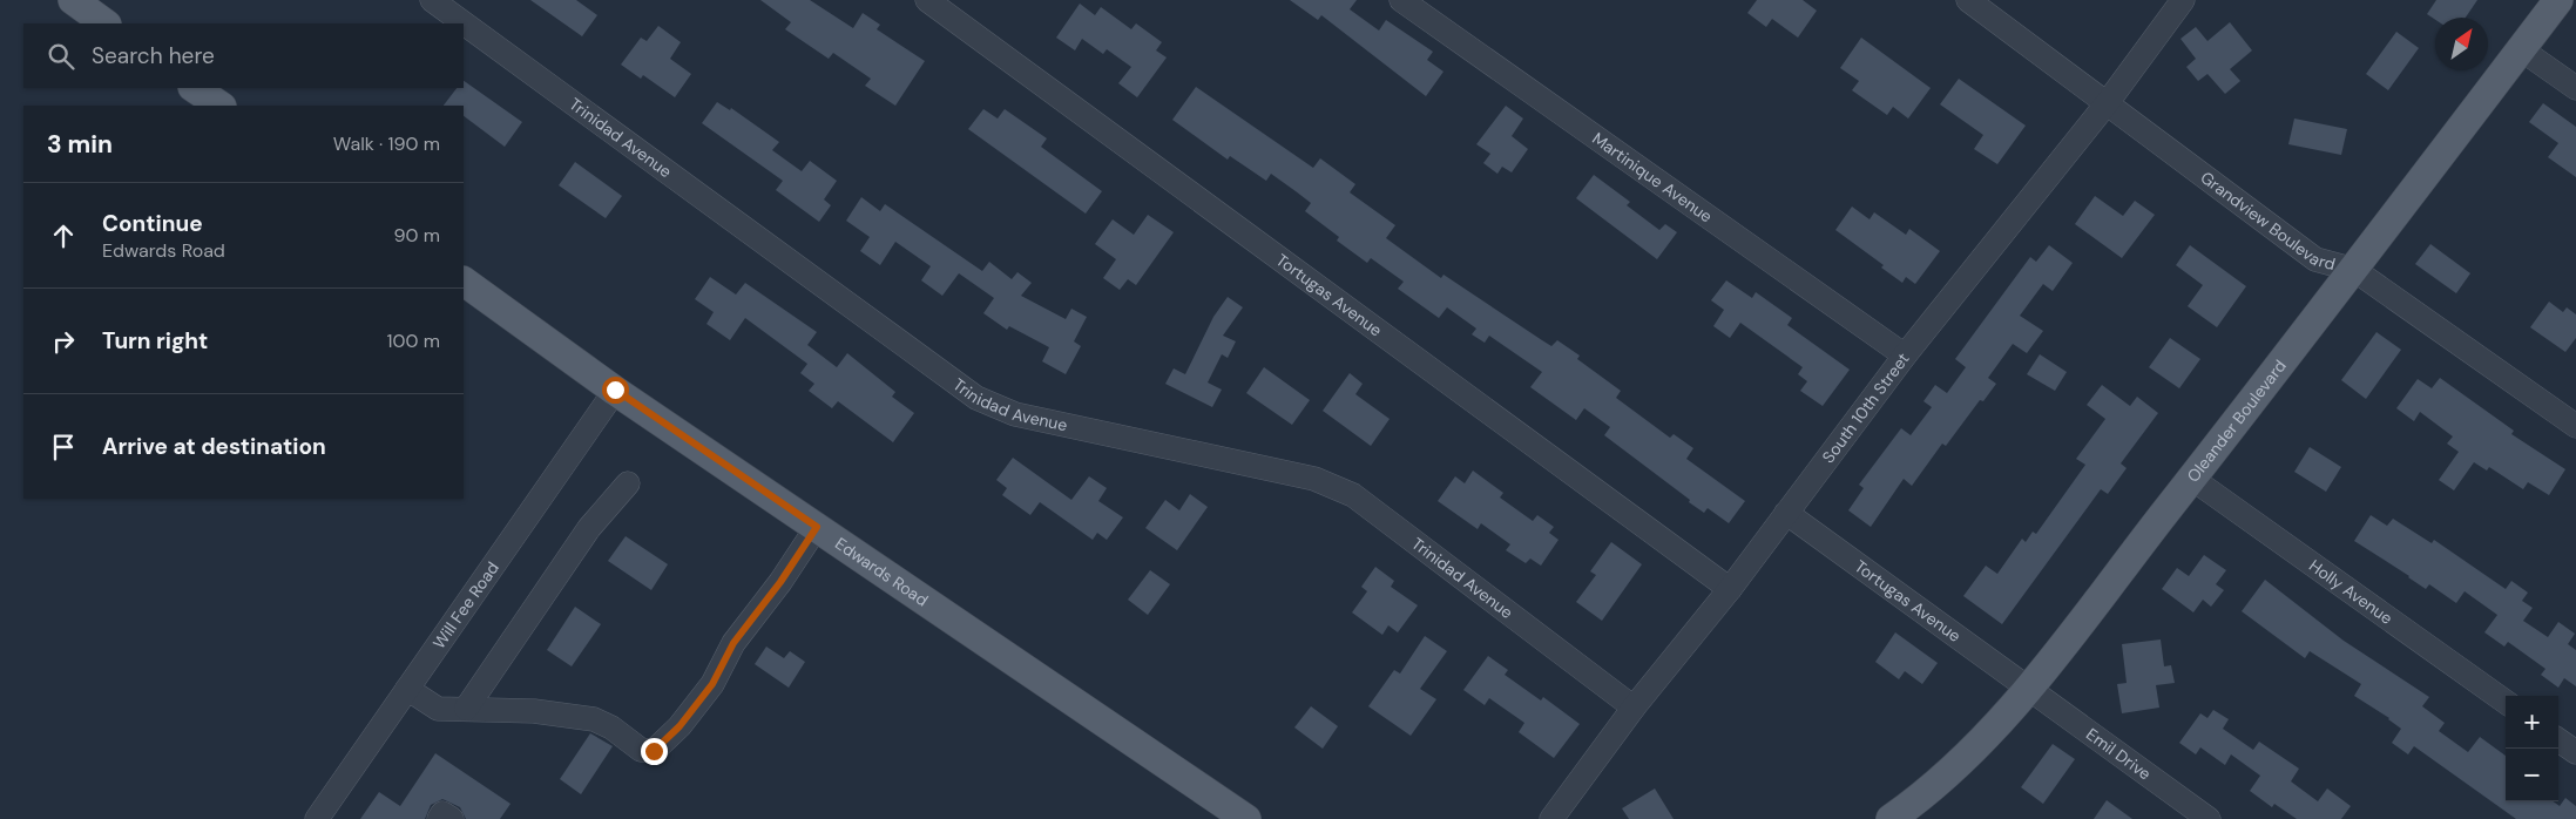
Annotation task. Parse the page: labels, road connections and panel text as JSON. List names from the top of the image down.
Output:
{
  "streets": {
    "main road": ["Oleander Boulevard", "Edwards Road"],
    "street": [
      "Trinidad Avenue",
      "Martinique Avenue",
      "Grandview Boulevard",
      "Tortugas Avenue",
      "South 10th Street",
      "Holly Avenue",
      "Will Fee Road",
      "Emil Drive"
    ]
  },
  "crossings": [
    ["Trinidad Avenue", "South 10th Street"],
    ["Martinique Avenue", "South 10th Street"],
    ["Grandview Boulevard", "South 10th Street"],
    ["Grandview Boulevard", "Oleander Boulevard"],
    ["Tortugas Avenue", "South 10th Street"],
    ["Tortugas Avenue", "Oleander Boulevard"],
    ["Tortugas Avenue", "Emil Drive"],
    ["Oleander Boulevard", "Holly Avenue"],
    ["Oleander Boulevard", "Emil Drive"],
    ["Edwards Road", "Will Fee Road"]
  ],
  "north": "top right",
  "page": {
    "search": "Search here",
    "heading": ["3 min", "Walk · 190 m"],
    "list": [
      ["Continue", "Edwards Road", "90 m"],
      ["Turn right", "100 m"],
      "Arrive at destination"
    ],
    "map_buttons": ["+", "−"]
  }
}
